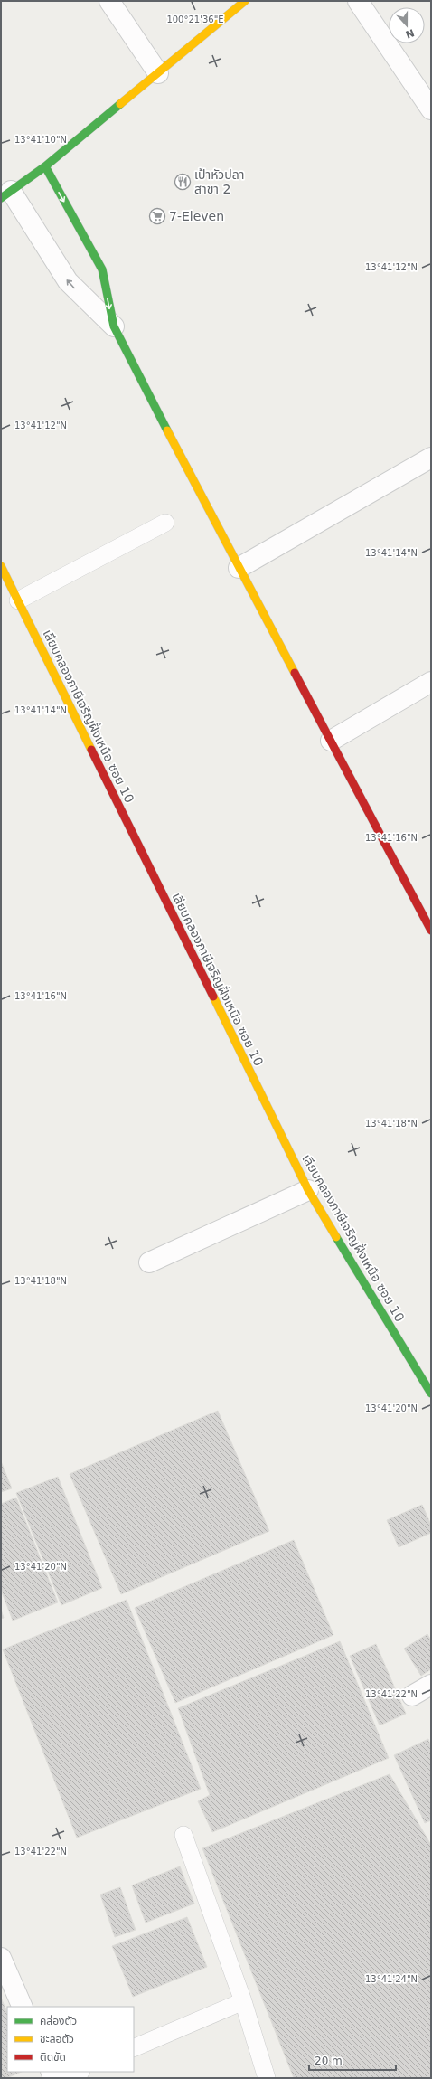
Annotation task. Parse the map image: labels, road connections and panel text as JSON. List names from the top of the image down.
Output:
{
  "streets": {
    "street": ["เลียบคลองภาษีเจริญฝั่งเหนือ ซอย 10"]
  },
  "places": {
    "restaurant": ["เป้าหัวปลา สาขา 2"],
    "supermarket": ["7-Eleven"]
  },
  "legend": ["คล่องตัว", "ชะลอตัว", "ติดขัด"],
  "scale_bar": "20 m",
  "north": "bottom",
  "coordinates": [
    "100°21'36\"E",
    "13°41'10\"N",
    "13°41'12\"N",
    "13°41'14\"N",
    "13°41'16\"N",
    "13°41'18\"N",
    "13°41'20\"N",
    "13°41'22\"N",
    "13°41'24\"N"
  ]
}
